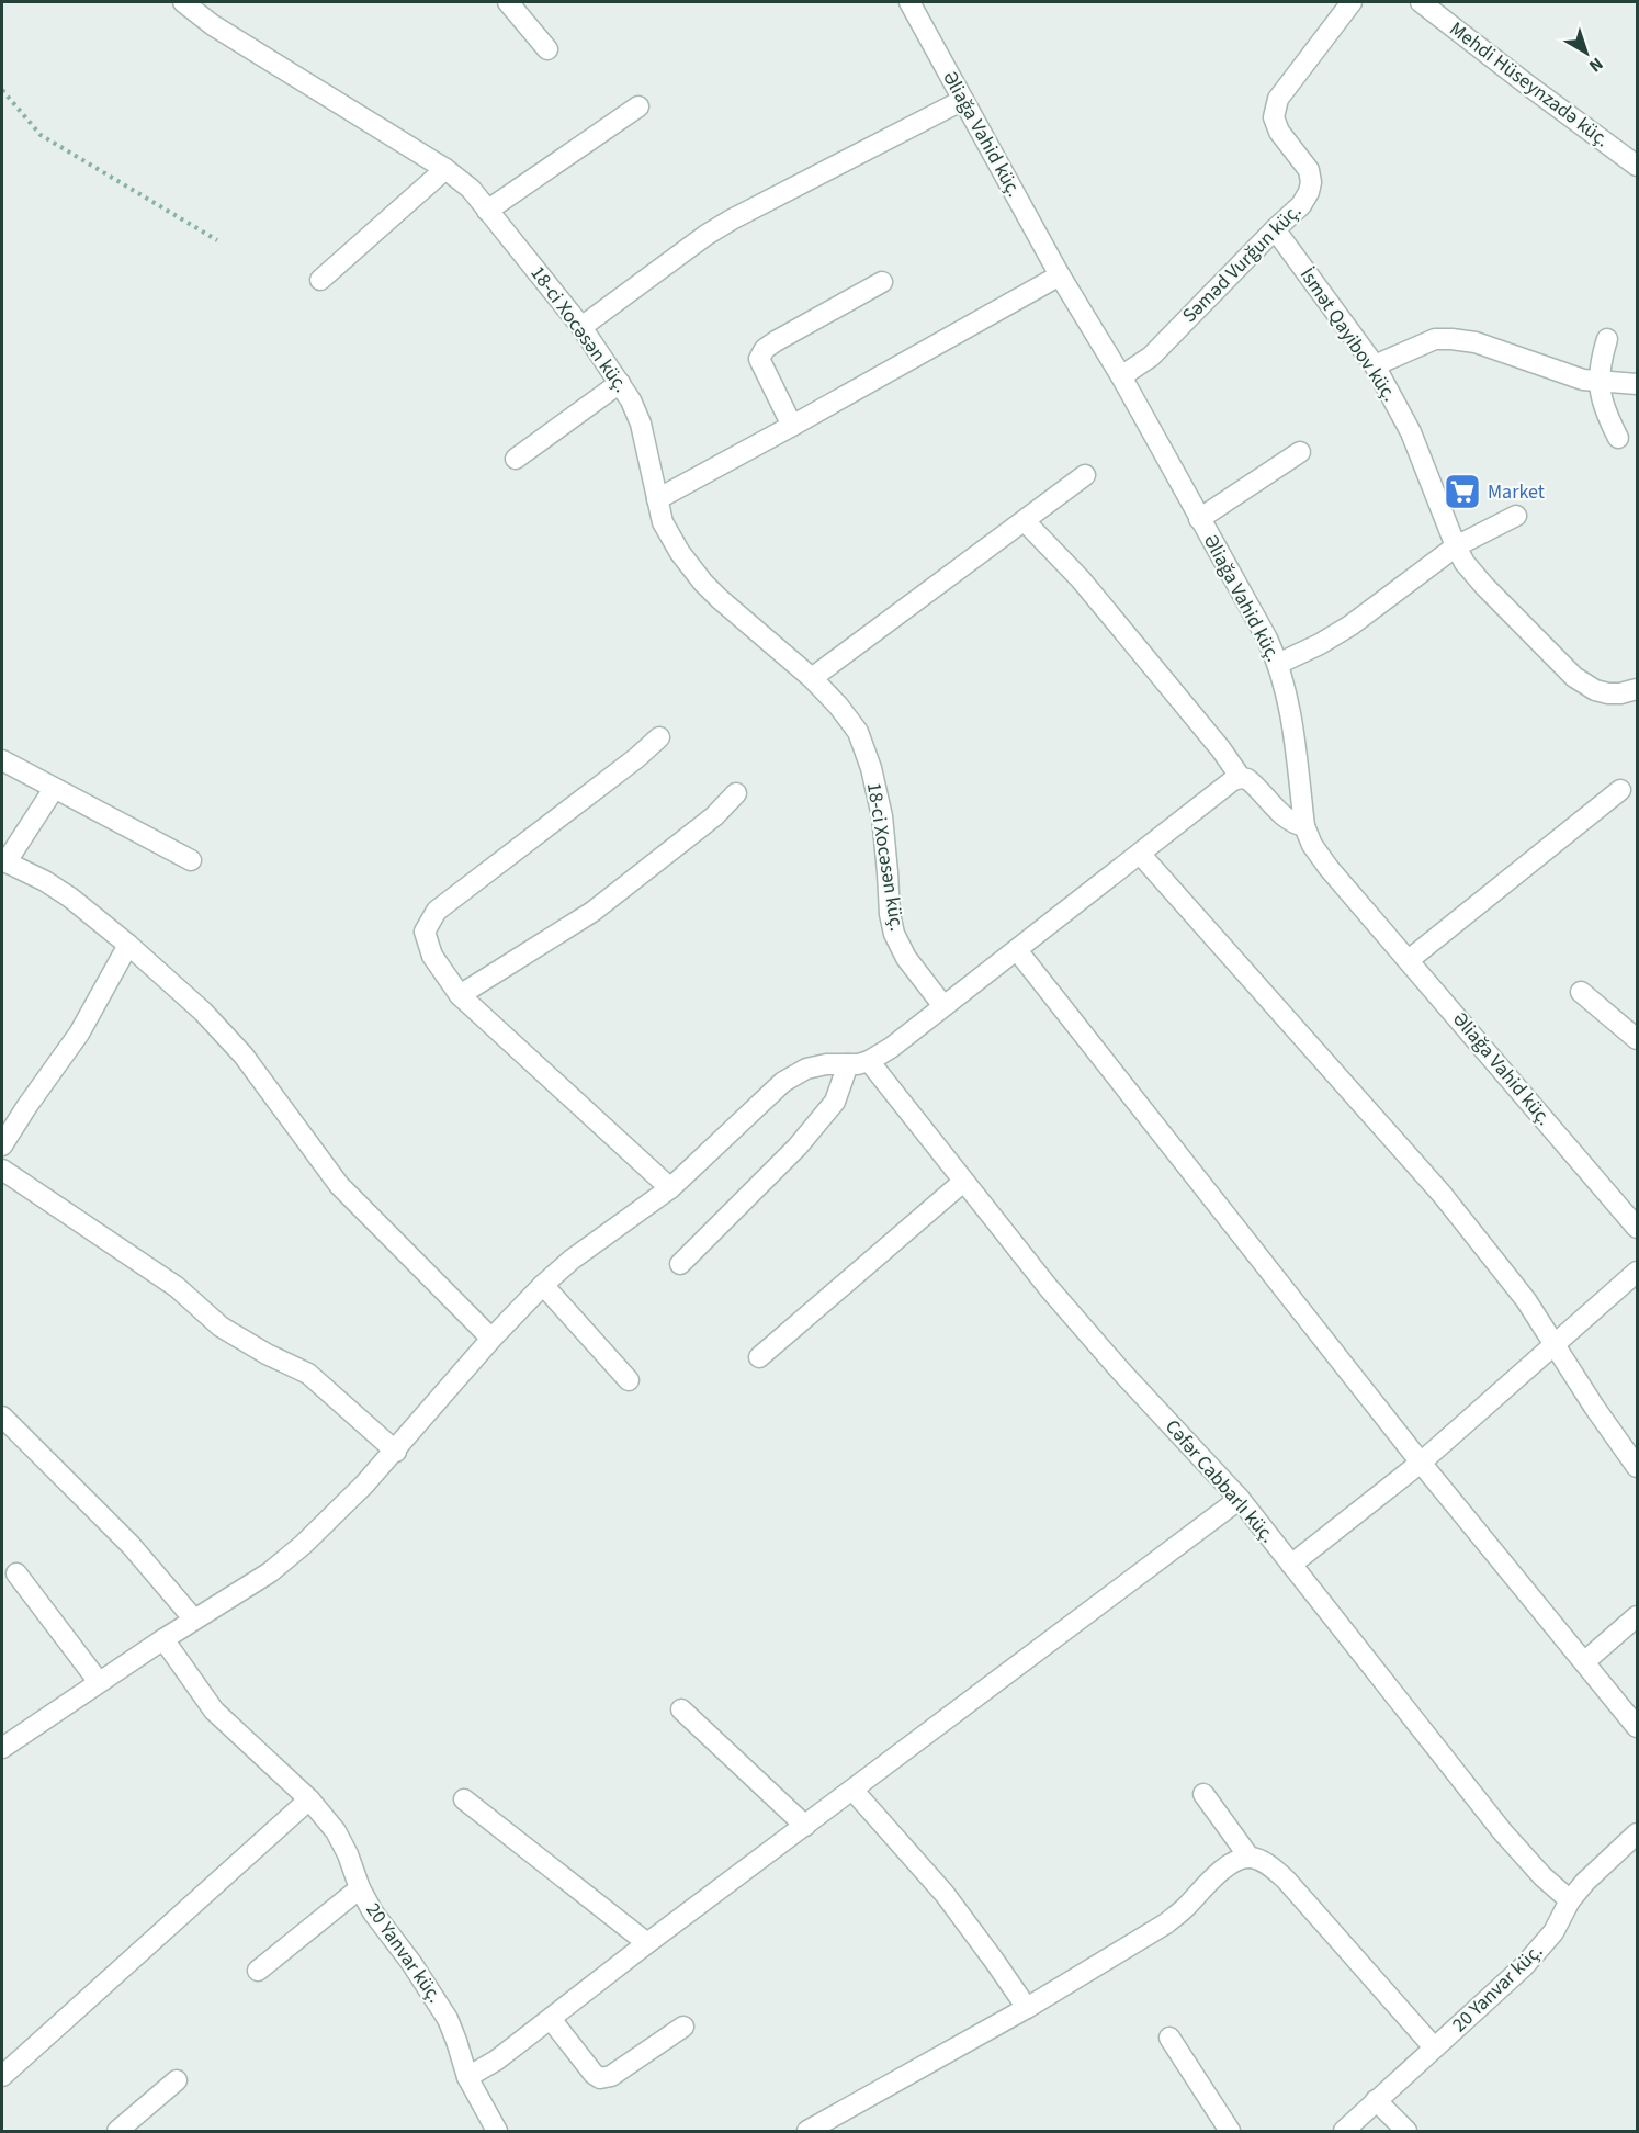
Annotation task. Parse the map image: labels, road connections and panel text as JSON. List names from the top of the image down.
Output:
{
  "streets": {
    "street": [
      "Mehdi Hüseynzadə küç.",
      "Əliağa Vahid küç.",
      "Səməd Vurğun küç.",
      "18-ci Xocəsən küç.",
      "İsmət Qayibov küç.",
      "Cəfər Cabbarlı küç.",
      "20 Yanvar küç."
    ]
  },
  "crossings": [
    ["Əliağa Vahid küç.", "Səməd Vurğun küç."],
    ["Səməd Vurğun küç.", "İsmət Qayibov küç."],
    ["Cəfər Cabbarlı küç.", "20 Yanvar küç."]
  ],
  "places": {
    "supermarket": ["Market"]
  },
  "north": "bottom right"
}
